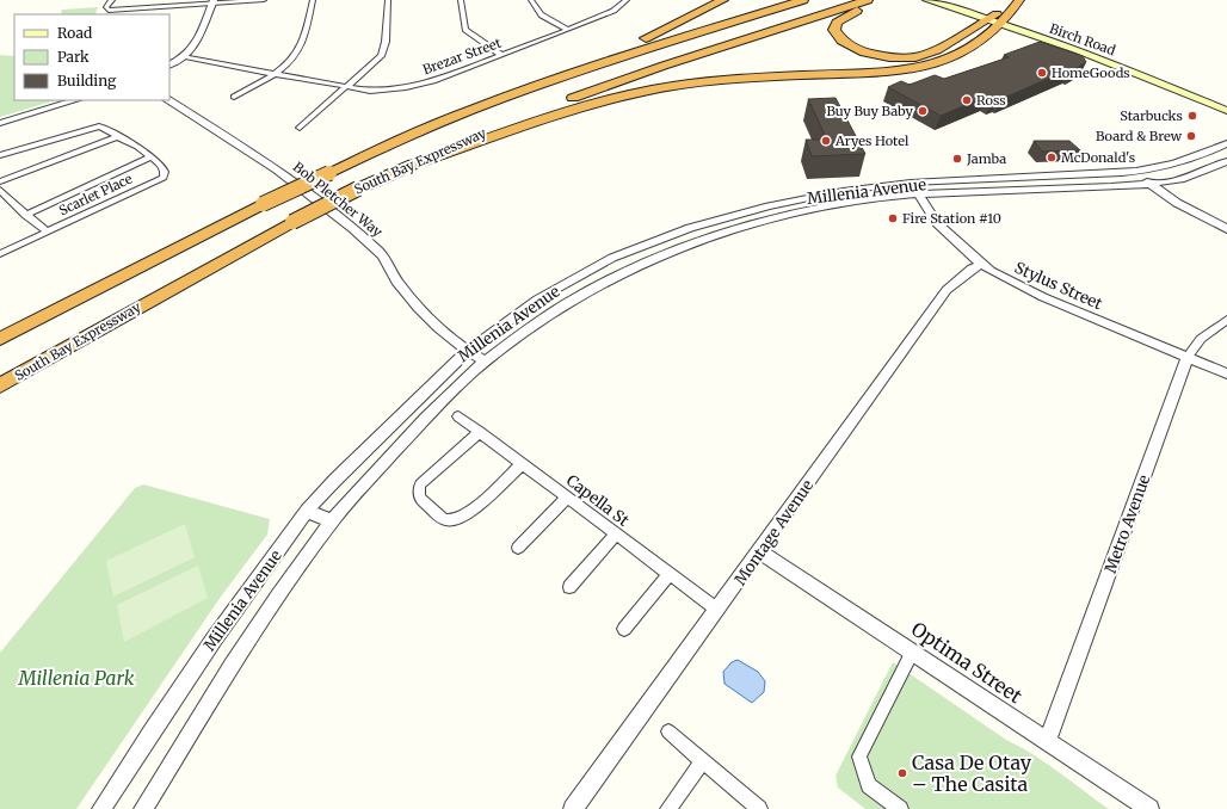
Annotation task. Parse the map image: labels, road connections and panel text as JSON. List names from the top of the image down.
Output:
{
  "streets": {
    "highway": ["South Bay Expressway"],
    "main road": ["Birch Road"],
    "street": [
      "Brezar Street",
      "Millenia Avenue",
      "Scarlet Place",
      "Bob Pletcher Way",
      "Stylus Street",
      "Capella St",
      "Metro Avenue",
      "Montage Avenue",
      "Optima Street"
    ]
  },
  "crossings": [
    ["Millenia Avenue", "Bob Pletcher Way"],
    ["Millenia Avenue", "Stylus Street"],
    ["Stylus Street", "Metro Avenue"],
    ["Stylus Street", "Montage Avenue"],
    ["Capella St", "Montage Avenue"],
    ["Metro Avenue", "Optima Street"],
    ["Montage Avenue", "Optima Street"]
  ],
  "parks": ["Millenia Park"],
  "places": [
    "HomeGoods",
    "Ross",
    "Buy Buy Baby",
    "Starbucks",
    "Board & Brew",
    "Aryes Hotel",
    "McDonald's",
    "Jamba",
    "Fire Station #10",
    "Casa De Otay – The Casita"
  ],
  "legend": ["Road", "Park", "Building"]
}
